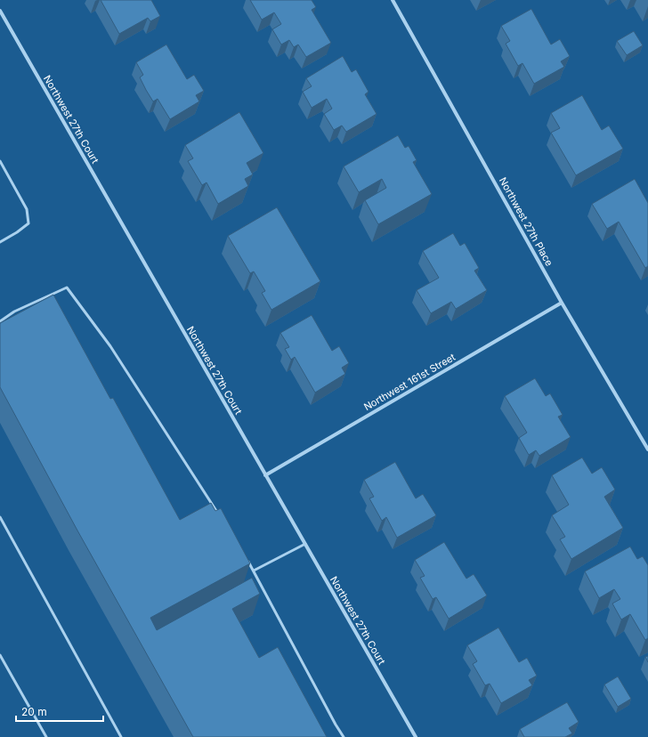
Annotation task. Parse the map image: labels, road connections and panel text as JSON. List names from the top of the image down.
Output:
{
  "streets": {
    "street": ["Northwest 27th Court", "Northwest 27th Place", "Northwest 161st Street"]
  },
  "crossings": [
    ["Northwest 27th Court", "Northwest 161st Street"],
    ["Northwest 27th Place", "Northwest 161st Street"]
  ],
  "scale_bar": "20 m"
}
